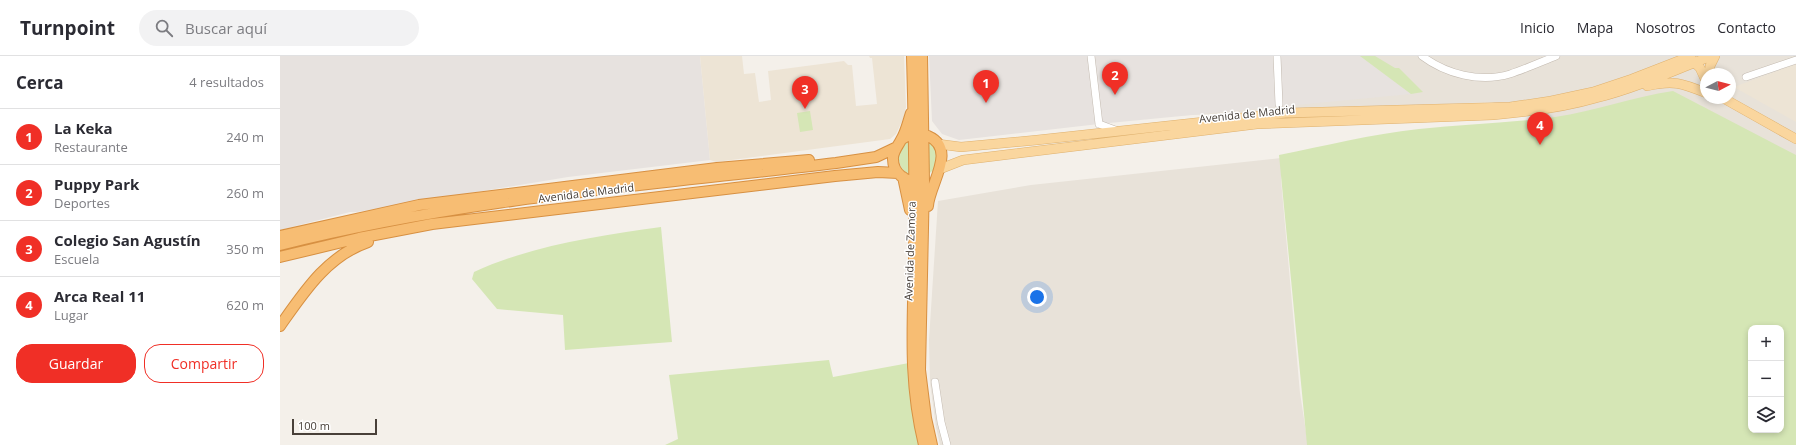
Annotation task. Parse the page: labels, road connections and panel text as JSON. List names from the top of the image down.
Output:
{
  "streets": {
    "highway": ["Avenida de Madrid", "Avenida de Zamora"]
  },
  "crossings": [
    ["Avenida de Madrid", "Avenida de Zamora"]
  ],
  "scale_bar": "100 m",
  "north": "right",
  "page": {
    "header": "Turnpoint",
    "search": "Buscar aquí",
    "nav": [
      "Inicio",
      "Mapa",
      "Nosotros",
      "Contacto"
    ],
    "heading": ["Cerca", "4 resultados"],
    "pins": [
      "2",
      "1",
      "3",
      "4"
    ],
    "list": [
      {
        "mark": "1",
        "name": "La Keka",
        "note": "Restaurante",
        "value": "240 m"
      },
      {
        "mark": "2",
        "name": "Puppy Park",
        "note": "Deportes",
        "value": "260 m"
      },
      {
        "mark": "3",
        "name": "Colegio San Agustín",
        "note": "Escuela",
        "value": "350 m"
      },
      {
        "mark": "4",
        "name": "Arca Real 11",
        "note": "Lugar",
        "value": "620 m"
      }
    ],
    "map_buttons": ["+", "−"],
    "buttons": ["Guardar", "Compartir"],
    "scale": "100 m"
  }
}
